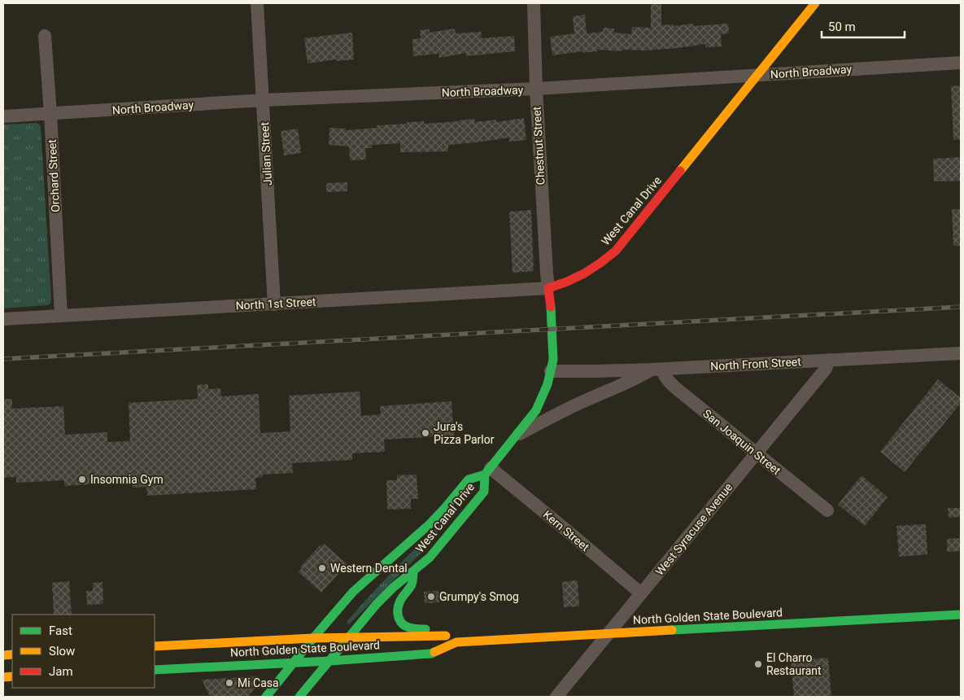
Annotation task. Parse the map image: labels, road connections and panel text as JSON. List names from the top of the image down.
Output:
{
  "streets": {
    "main road": ["West Canal Drive", "North Golden State Boulevard"],
    "street": [
      "North Broadway",
      "Chestnut Street",
      "Julian Street",
      "Orchard Street",
      "North 1st Street",
      "North Front Street",
      "San Joaquin Street",
      "West Syracuse Avenue",
      "Kern Street"
    ]
  },
  "crossings": [
    ["North Broadway", "Chestnut Street"],
    ["North Broadway", "Julian Street"],
    ["North Broadway", "Orchard Street"],
    ["North Broadway", "West Canal Drive"],
    ["Chestnut Street", "West Canal Drive"],
    ["Chestnut Street", "North 1st Street"],
    ["Julian Street", "North 1st Street"],
    ["Orchard Street", "North 1st Street"],
    ["West Canal Drive", "North 1st Street"],
    ["West Canal Drive", "North Front Street"],
    ["West Canal Drive", "Kern Street"],
    ["West Canal Drive", "North Golden State Boulevard"],
    ["North Front Street", "San Joaquin Street"],
    ["North Front Street", "West Syracuse Avenue"],
    ["San Joaquin Street", "West Syracuse Avenue"],
    ["West Syracuse Avenue", "Kern Street"],
    ["West Syracuse Avenue", "North Golden State Boulevard"]
  ],
  "places": [
    "Jura's Pizza Parlor",
    "Insomnia Gym",
    "Western Dental",
    "Grumpy's Smog",
    "El Charro Restaurant",
    "Mi Casa"
  ],
  "legend": ["Fast", "Slow", "Jam"],
  "scale_bar": "50 m"
}
